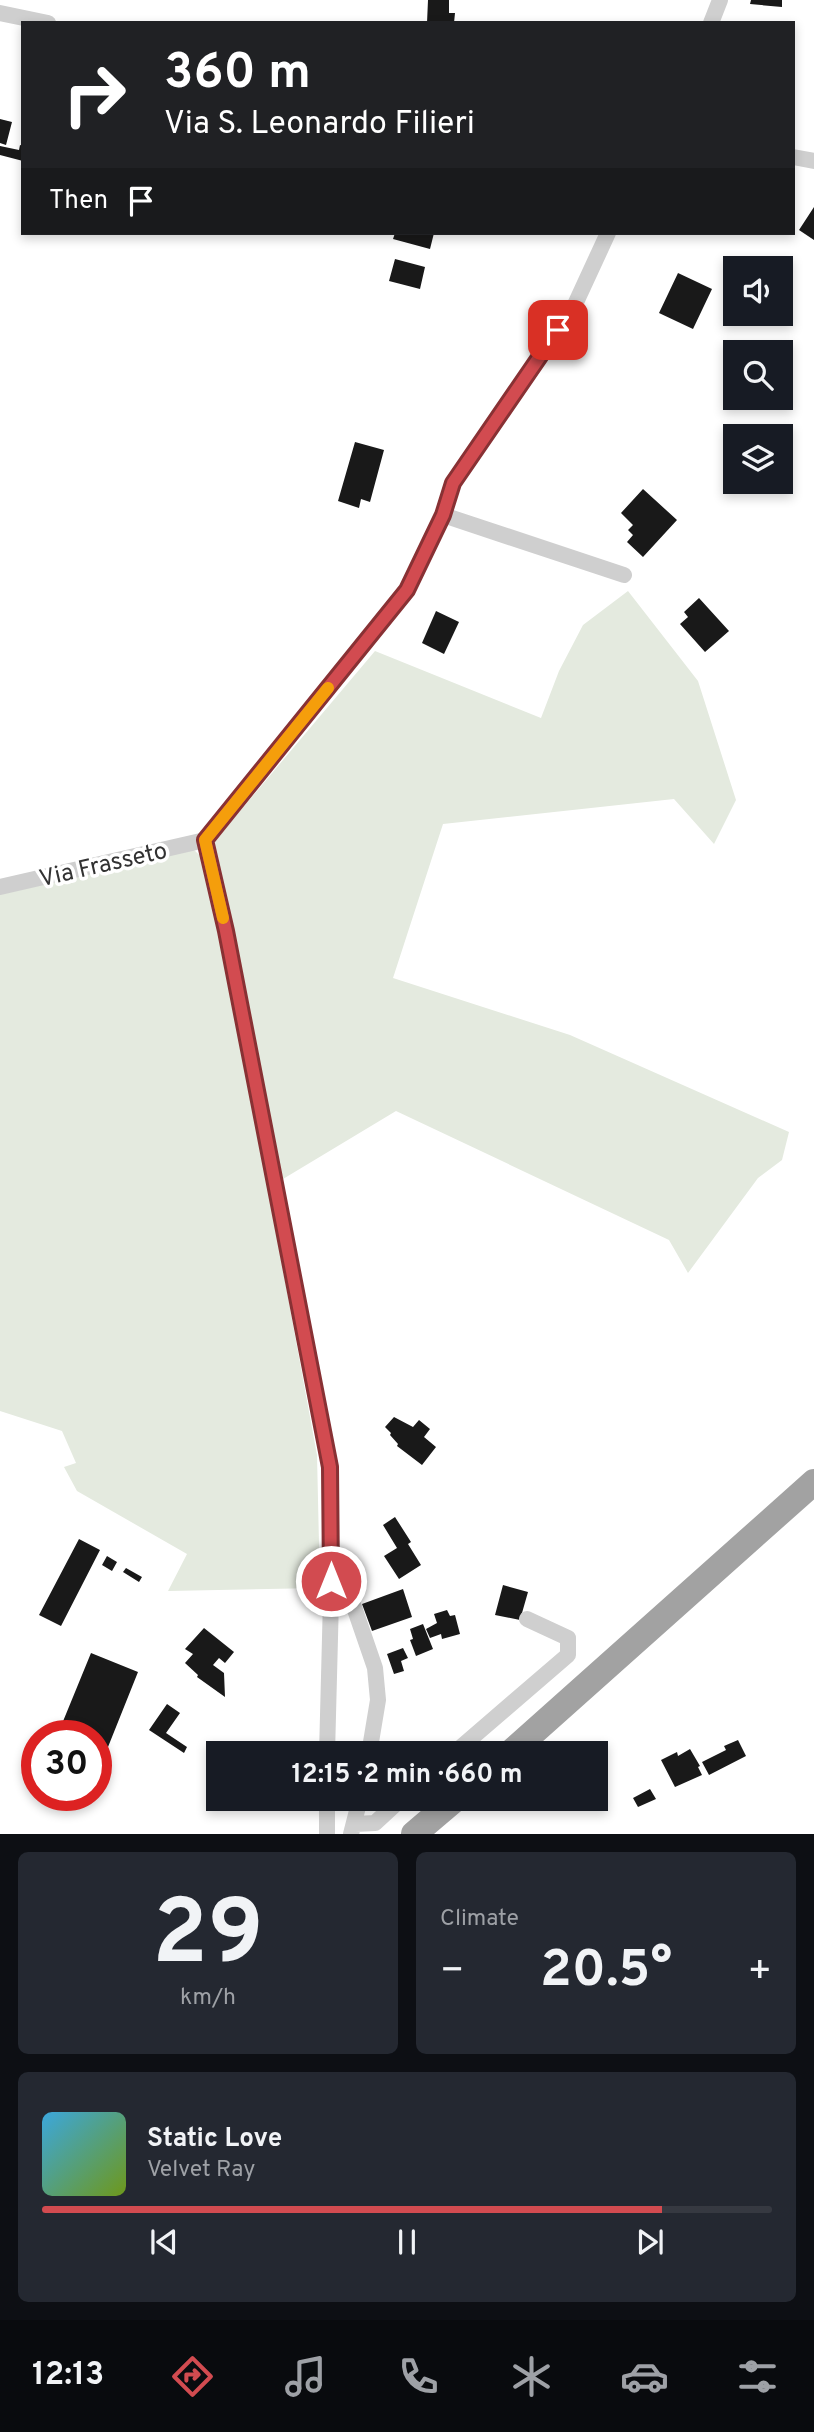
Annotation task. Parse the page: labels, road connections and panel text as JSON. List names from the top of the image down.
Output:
{
  "streets": {
    "street": ["Via Frasseto"]
  },
  "page": {
    "turn": ["360 m", "Via S. Leonardo Filieri"],
    "then": "Then",
    "limit": "30",
    "trip": "12:15 · 2 min · 660 m",
    "tile": [
      ["29", "km/h"],
      "Climate"
    ],
    "heat": ["−", "20.5°", "+"],
    "song": ["Static Love", "Velvet Ray"],
    "tabs": "12:13"
  }
}
